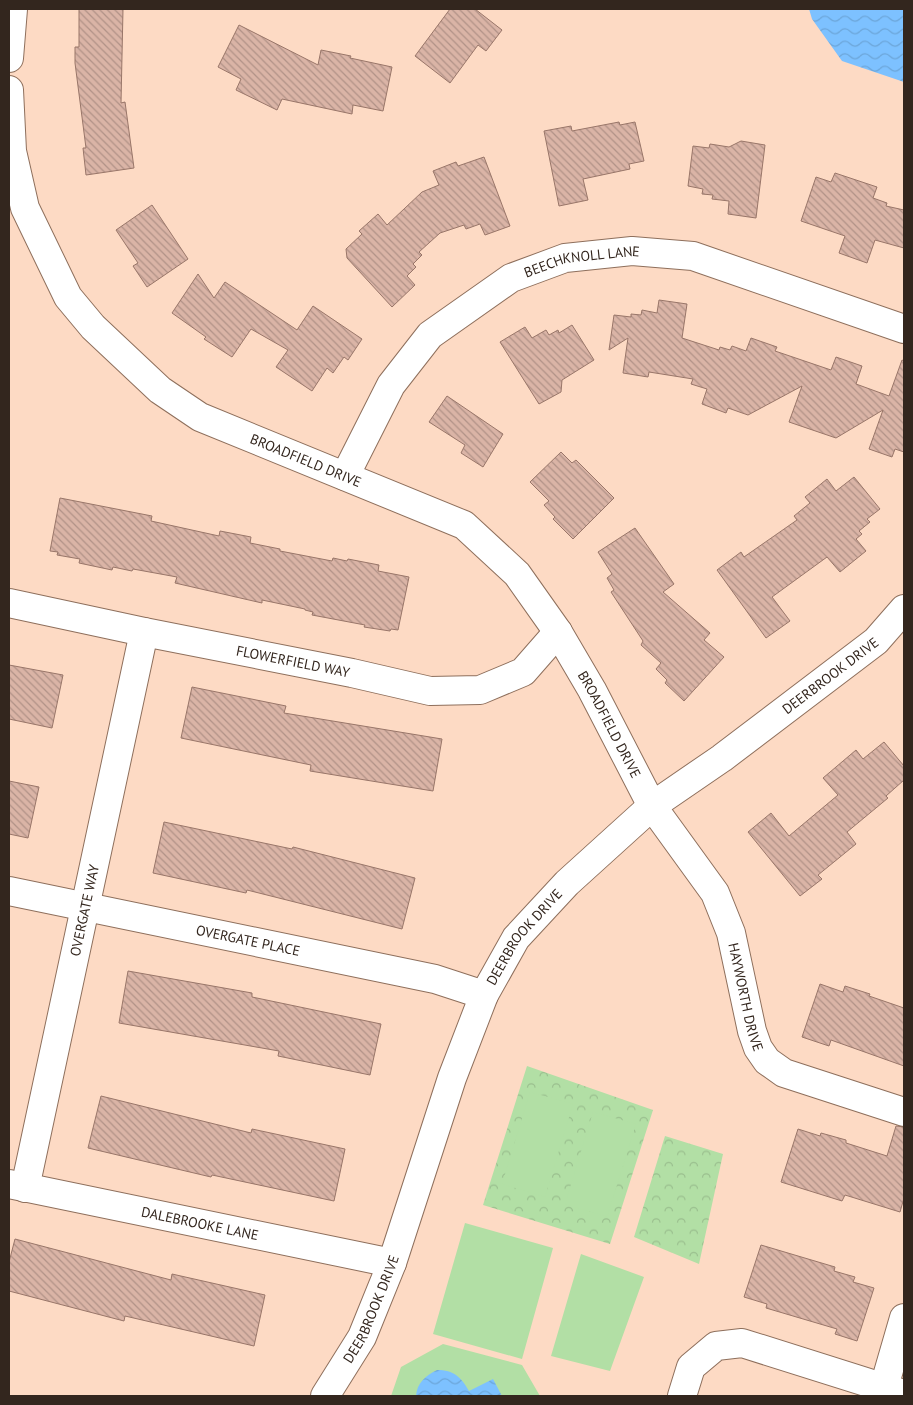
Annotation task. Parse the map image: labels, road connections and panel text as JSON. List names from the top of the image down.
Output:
{
  "streets": {
    "street": [
      "BEECHKNOLL LANE",
      "BROADFIELD DRIVE",
      "FLOWERFIELD WAY",
      "DEERBROOK DRIVE",
      "OVERGATE WAY",
      "OVERGATE PLACE",
      "HAYWORTH DRIVE",
      "DALEBROOKE LANE"
    ]
  },
  "crossings": [
    ["BEECHKNOLL LANE", "BROADFIELD DRIVE"],
    ["BROADFIELD DRIVE", "FLOWERFIELD WAY"],
    ["BROADFIELD DRIVE", "DEERBROOK DRIVE"],
    ["BROADFIELD DRIVE", "HAYWORTH DRIVE"],
    ["FLOWERFIELD WAY", "OVERGATE WAY"],
    ["DEERBROOK DRIVE", "OVERGATE PLACE"],
    ["DEERBROOK DRIVE", "HAYWORTH DRIVE"],
    ["DEERBROOK DRIVE", "DALEBROOKE LANE"],
    ["OVERGATE WAY", "OVERGATE PLACE"],
    ["OVERGATE WAY", "DALEBROOKE LANE"]
  ]
}
